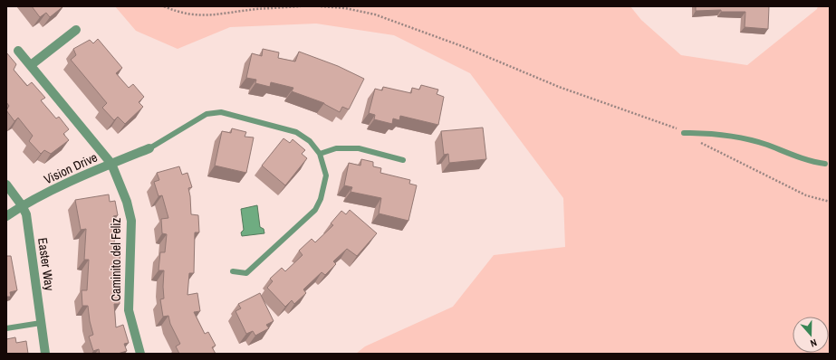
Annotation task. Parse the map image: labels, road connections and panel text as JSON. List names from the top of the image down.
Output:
{
  "streets": {
    "street": ["Vision Drive", "Caminito del Feliz", "Easter Way"]
  },
  "crossings": [
    ["Vision Drive", "Caminito del Feliz"],
    ["Vision Drive", "Easter Way"]
  ],
  "north": "bottom"
}
